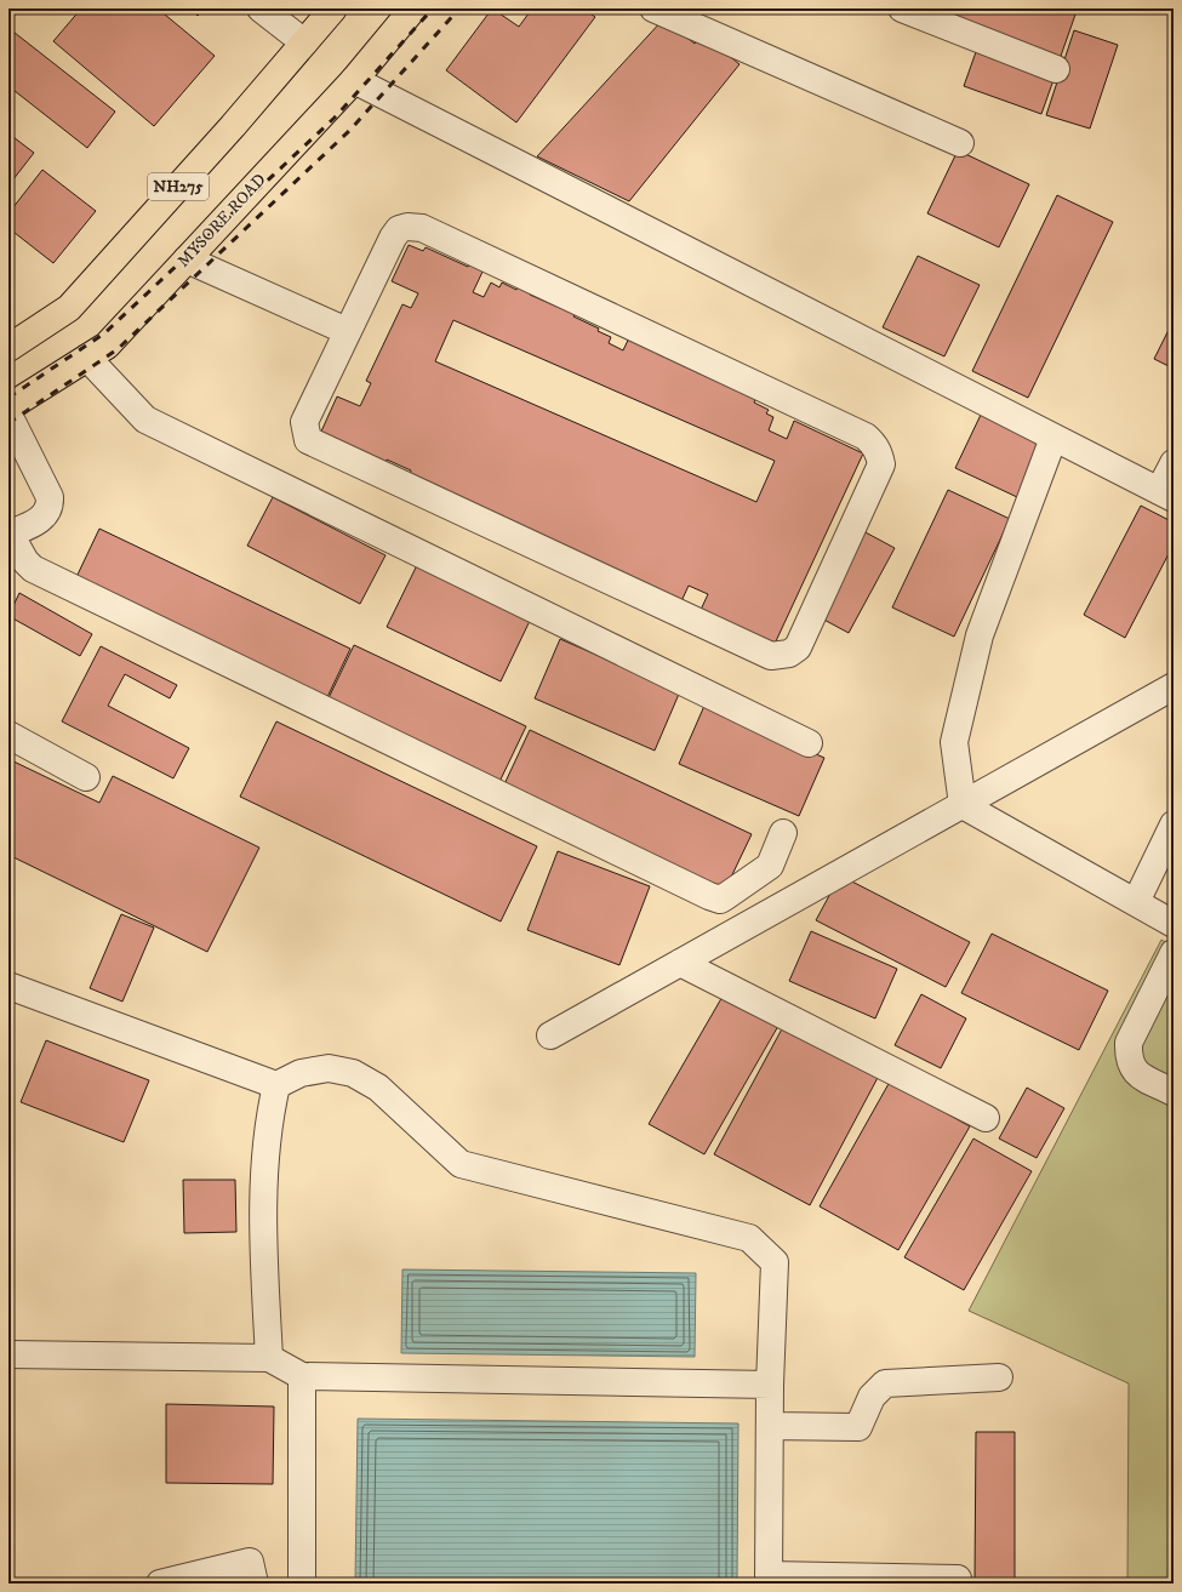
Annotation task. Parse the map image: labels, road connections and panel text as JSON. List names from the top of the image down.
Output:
{
  "streets": {
    "highway": ["NH275", "MYSORE ROAD"]
  }
}
